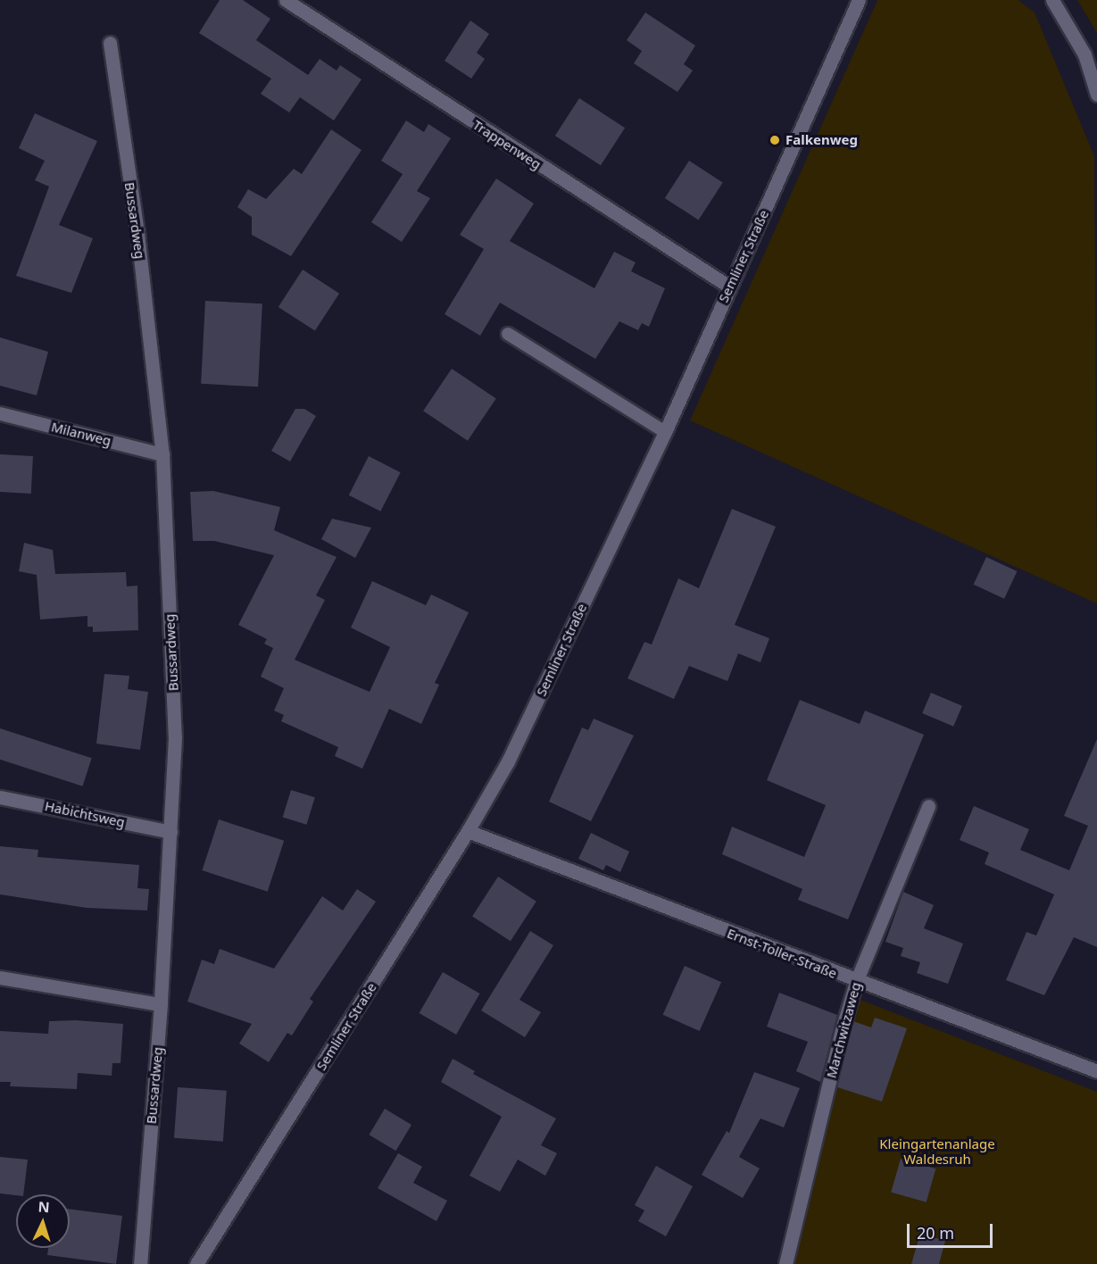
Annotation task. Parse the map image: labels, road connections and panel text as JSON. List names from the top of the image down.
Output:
{
  "streets": {
    "street": [
      "Trappenweg",
      "Bussardweg",
      "Semliner Straße",
      "Milanweg",
      "Habichtsweg",
      "Ernst-Toller-Straße",
      "Marchwitzaweg"
    ]
  },
  "crossings": [
    ["Trappenweg", "Semliner Straße"],
    ["Bussardweg", "Milanweg"],
    ["Bussardweg", "Habichtsweg"],
    ["Semliner Straße", "Ernst-Toller-Straße"],
    ["Ernst-Toller-Straße", "Marchwitzaweg"]
  ],
  "parks": ["Kleingartenanlage Waldesruh"],
  "places": ["Falkenweg"],
  "scale_bar": "20 m",
  "north": "top"
}
